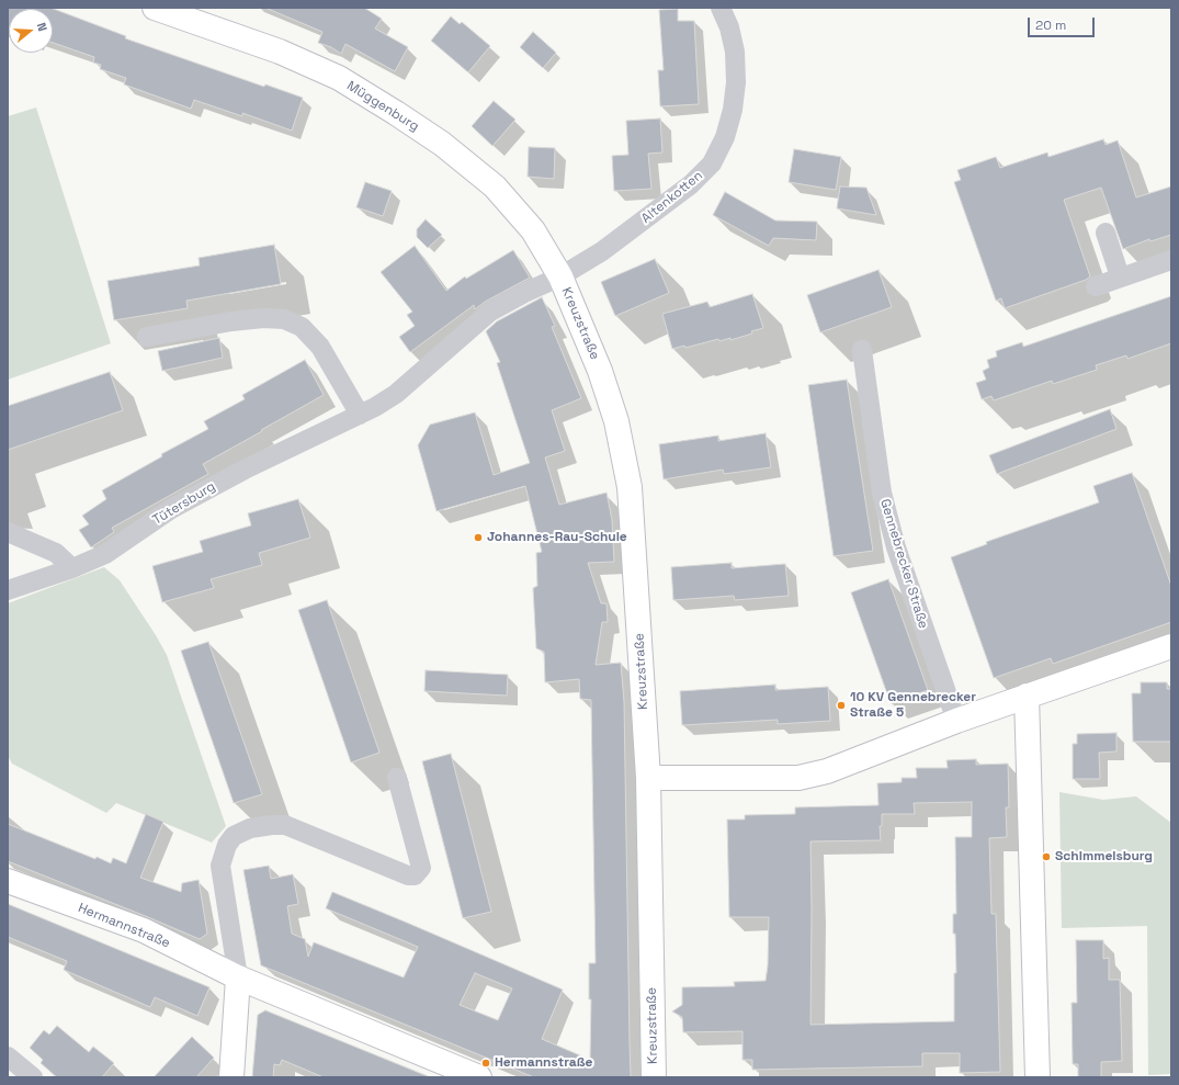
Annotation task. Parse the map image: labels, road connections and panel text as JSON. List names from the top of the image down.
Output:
{
  "streets": {
    "main road": ["Müggenburg", "Kreuzstraße", "Hermannstraße"],
    "street": ["Altenkotten", "Tütersburg", "Gennebrecker Straße"]
  },
  "crossings": [
    ["Müggenburg", "Altenkotten"],
    ["Müggenburg", "Kreuzstraße"],
    ["Müggenburg", "Tütersburg"],
    ["Altenkotten", "Kreuzstraße"],
    ["Altenkotten", "Tütersburg"],
    ["Kreuzstraße", "Tütersburg"]
  ],
  "places": [
    "Johannes-Rau-Schule",
    "10 KV Gennebrecker Straße 5",
    "Schimmelsburg",
    "Hermannstraße"
  ],
  "scale_bar": "20 m",
  "north": "right"
}
